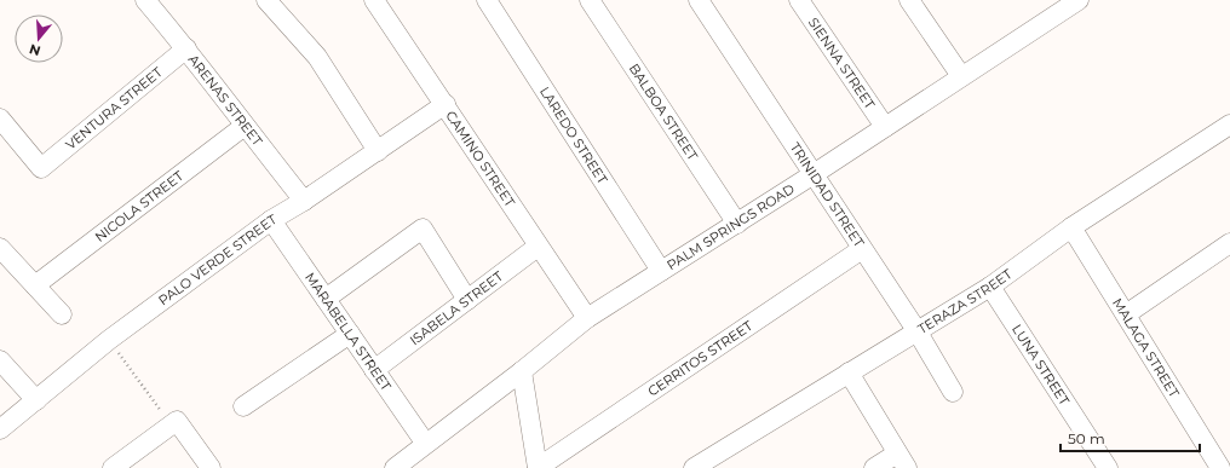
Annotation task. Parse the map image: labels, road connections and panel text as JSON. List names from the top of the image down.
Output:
{
  "streets": {
    "street": [
      "SIENNA STREET",
      "ARENAS STREET",
      "VENTURA STREET",
      "BALBOA STREET",
      "LAREDO STREET",
      "CAMINO STREET",
      "TRINIDAD STREET",
      "NICOLA STREET",
      "PALM SPRINGS ROAD",
      "PALO VERDE STREET",
      "TERAZA STREET",
      "ISABELA STREET",
      "MARABELLA STREET",
      "MALAGA STREET",
      "CERRITOS STREET",
      "LUNA STREET"
    ]
  },
  "crossings": [
    ["SIENNA STREET", "PALM SPRINGS ROAD"],
    ["ARENAS STREET", "VENTURA STREET"],
    ["ARENAS STREET", "NICOLA STREET"],
    ["ARENAS STREET", "PALO VERDE STREET"],
    ["BALBOA STREET", "PALM SPRINGS ROAD"],
    ["LAREDO STREET", "PALM SPRINGS ROAD"],
    ["CAMINO STREET", "PALM SPRINGS ROAD"],
    ["CAMINO STREET", "PALO VERDE STREET"],
    ["CAMINO STREET", "ISABELA STREET"],
    ["TRINIDAD STREET", "PALM SPRINGS ROAD"],
    ["TRINIDAD STREET", "TERAZA STREET"],
    ["TRINIDAD STREET", "CERRITOS STREET"],
    ["PALM SPRINGS ROAD", "MARABELLA STREET"],
    ["PALO VERDE STREET", "MARABELLA STREET"],
    ["TERAZA STREET", "MALAGA STREET"],
    ["TERAZA STREET", "LUNA STREET"],
    ["ISABELA STREET", "MARABELLA STREET"]
  ],
  "scale_bar": "50 m",
  "north": "bottom"
}
